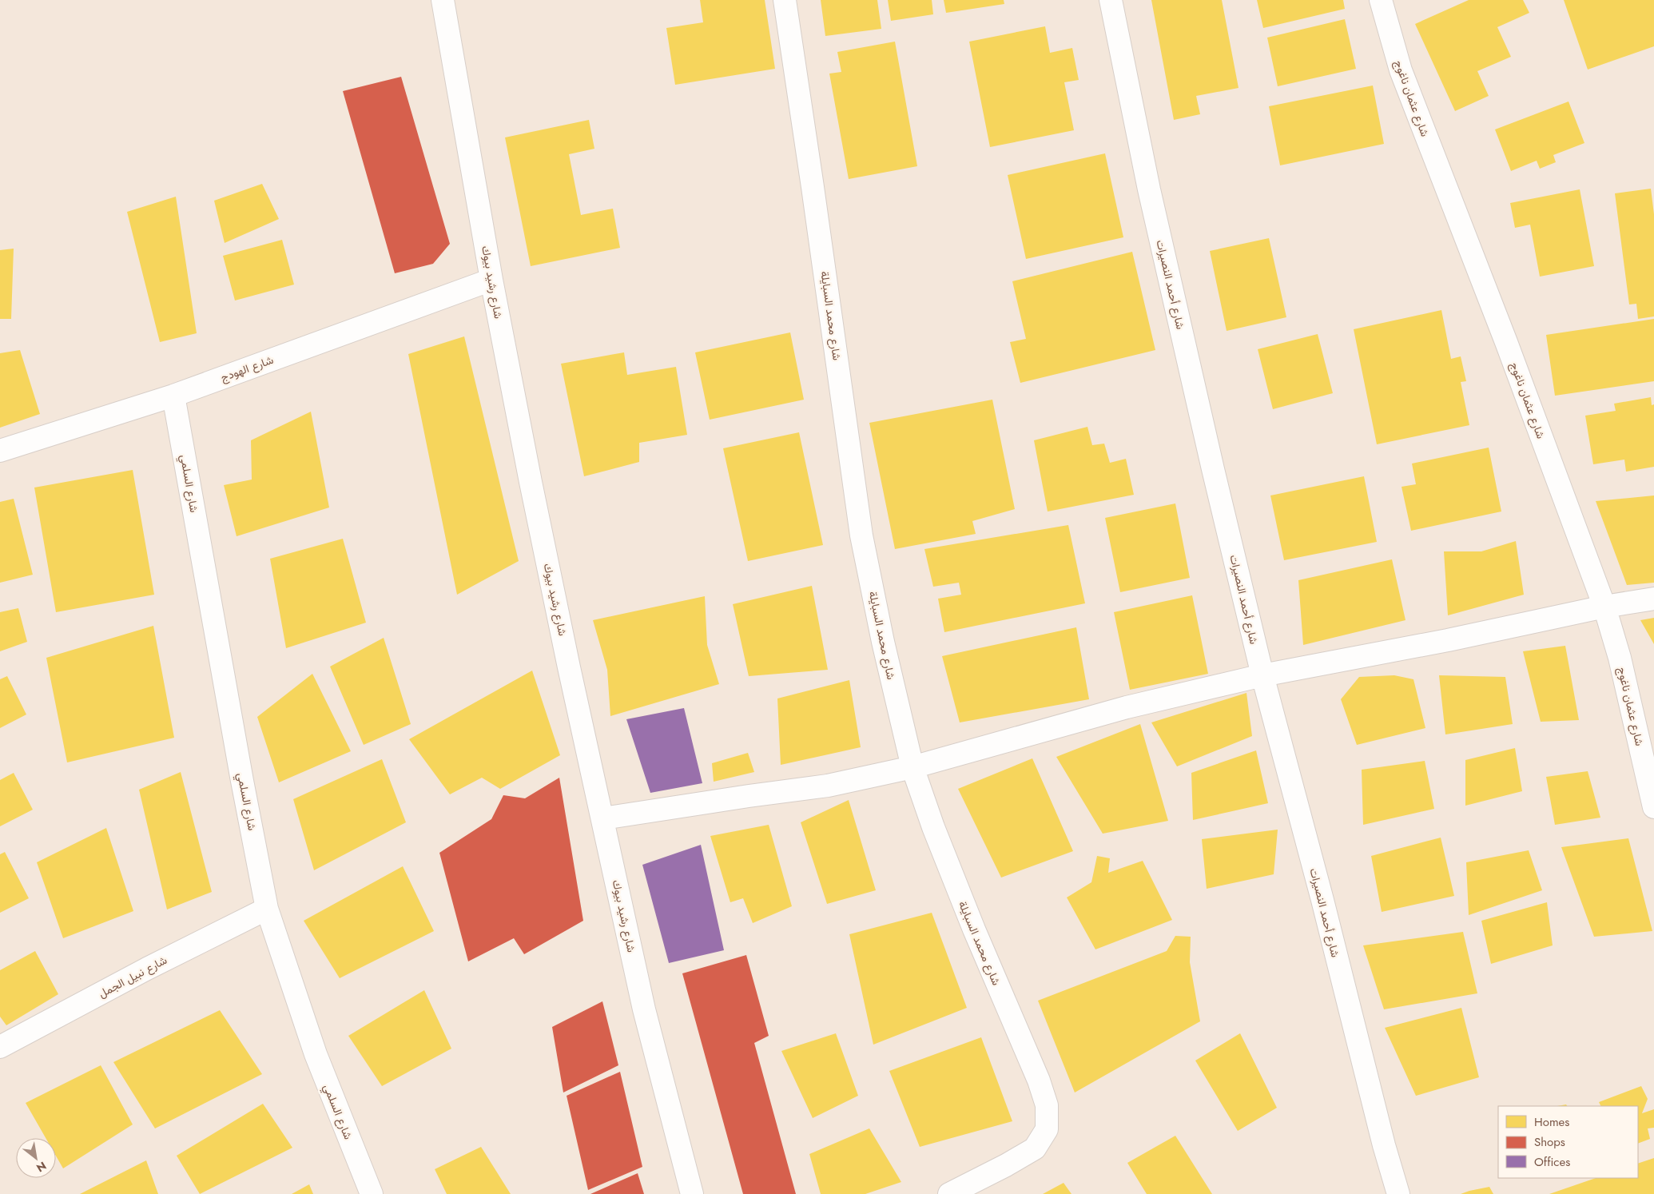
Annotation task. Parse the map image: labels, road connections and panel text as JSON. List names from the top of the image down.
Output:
{
  "streets": {
    "street": [
      "شارع عثمان ناغوج",
      "شارع رشيد بيوك",
      "شارع أحمد النصيرات",
      "شارع محمد السبايلة",
      "شارع الهودج",
      "شارع السلمي",
      "شارع نبيل الجمل"
    ]
  },
  "crossings": [
    ["شارع رشيد بيوك", "شارع الهودج"],
    ["شارع الهودج", "شارع السلمي"],
    ["شارع السلمي", "شارع نبيل الجمل"]
  ],
  "legend": ["Homes", "Shops", "Offices"],
  "north": "bottom right"
}
